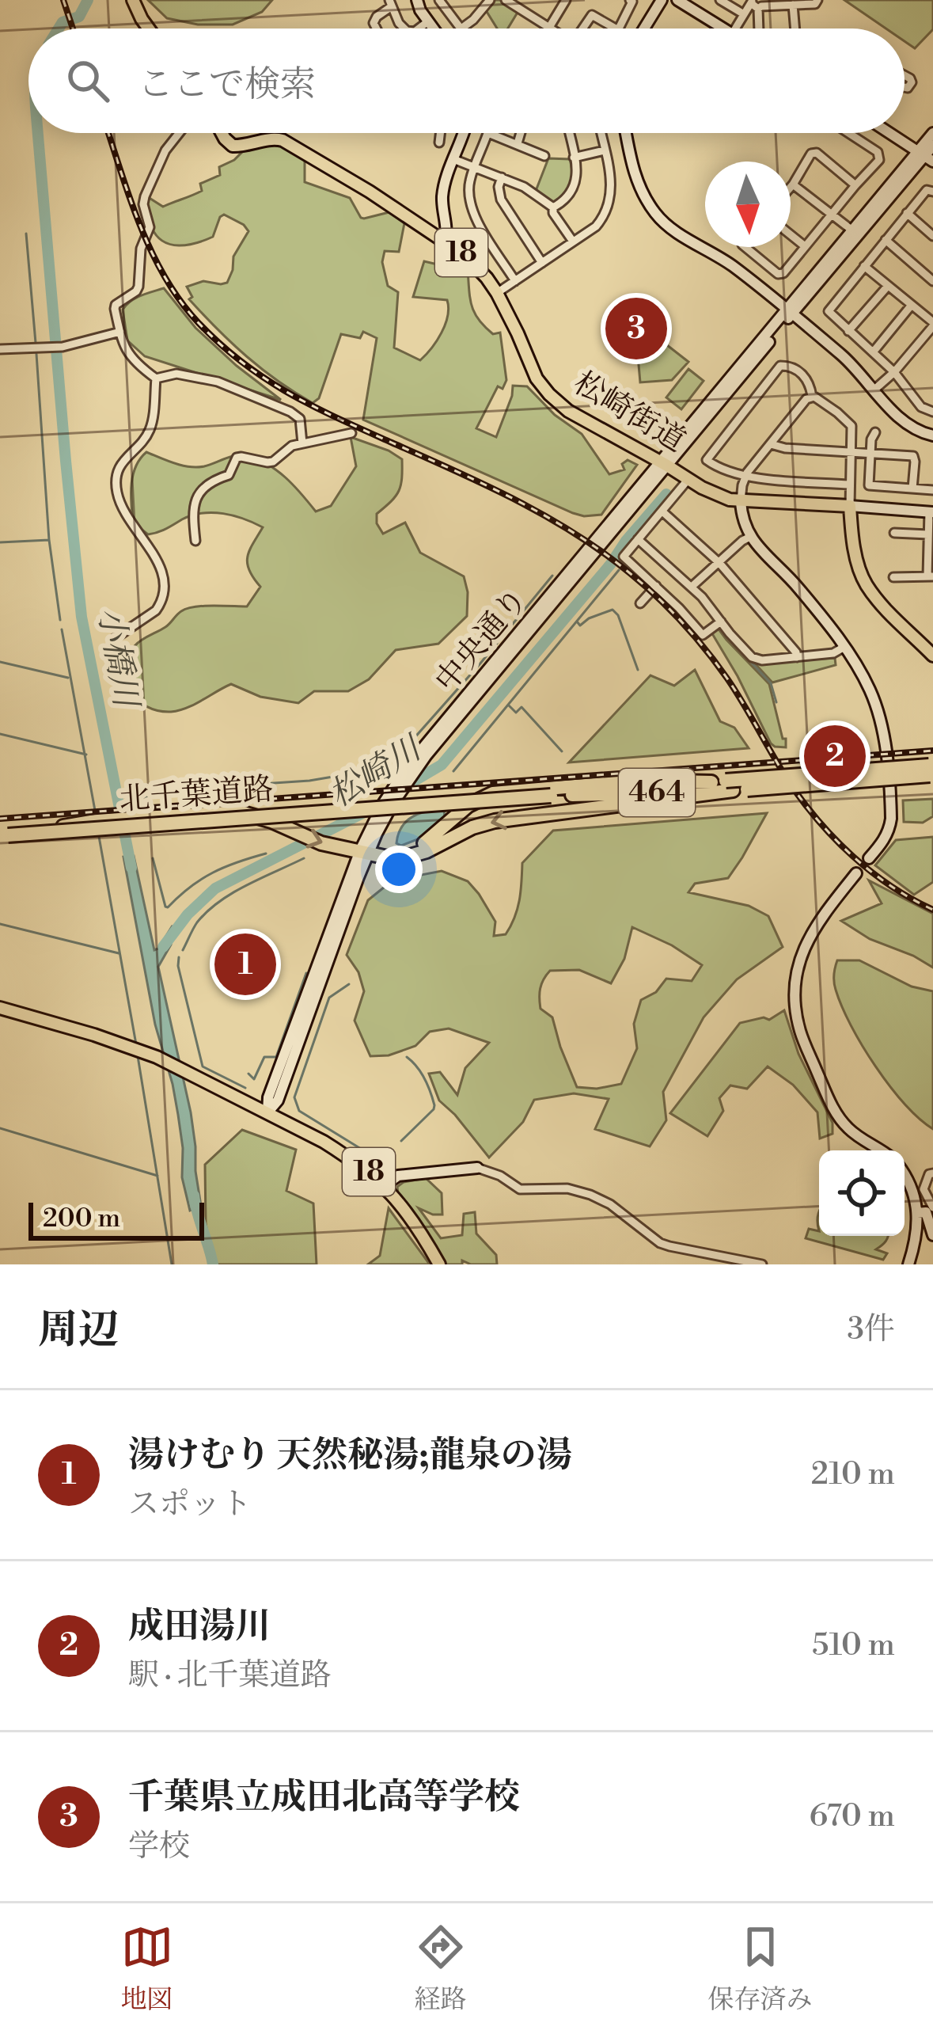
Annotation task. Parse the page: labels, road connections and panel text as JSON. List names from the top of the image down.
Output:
{
  "streets": {
    "highway": ["464", "北千葉道路"],
    "main road": ["18", "松崎街道"],
    "street": ["中央通り"]
  },
  "crossings": [
    ["18", "中央通り"],
    ["松崎街道", "中央通り"]
  ],
  "water": ["小橋川", "松崎川"],
  "scale_bar": "200 m",
  "north": "bottom",
  "page": {
    "search": "ここで検索",
    "pins": ["3", "2", "1"],
    "scale": "200 m",
    "heading": ["周辺", "3件"],
    "list": [
      {
        "mark": "1",
        "name": "湯けむり 天然秘湯;龍泉の湯",
        "note": "スポット",
        "value": "210 m"
      },
      {
        "mark": "2",
        "name": "成田湯川",
        "note": "駅 · 北千葉道路",
        "value": "510 m"
      },
      {
        "mark": "3",
        "name": "千葉県立成田北高等学校",
        "note": "学校",
        "value": "670 m"
      }
    ],
    "nav": ["地図", "経路", "保存済み"]
  }
}
